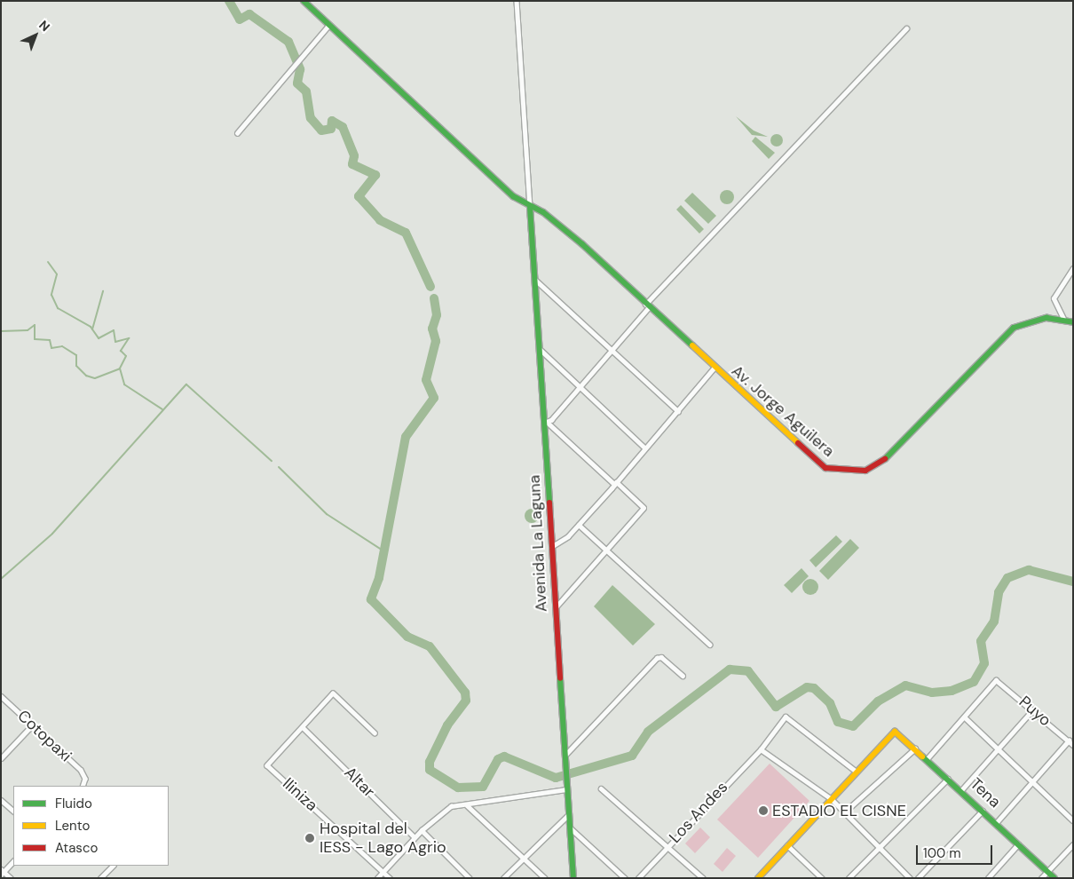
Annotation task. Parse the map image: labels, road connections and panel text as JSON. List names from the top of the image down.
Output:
{
  "streets": {
    "street": [
      "Av. Jorge Aguilera",
      "Avenida La Laguna",
      "Puyo",
      "Cotopaxi",
      "Altar",
      "Tena",
      "Iliniza",
      "Los Andes"
    ]
  },
  "crossings": [
    ["Av. Jorge Aguilera", "Avenida La Laguna"],
    ["Altar", "Iliniza"],
    ["Tena", "Los Andes"]
  ],
  "places": ["ESTADIO EL CISNE", "Hospital del IESS - Lago Agrio"],
  "legend": ["Fluido", "Lento", "Atasco"],
  "scale_bar": "100 m",
  "north": "top right"
}
